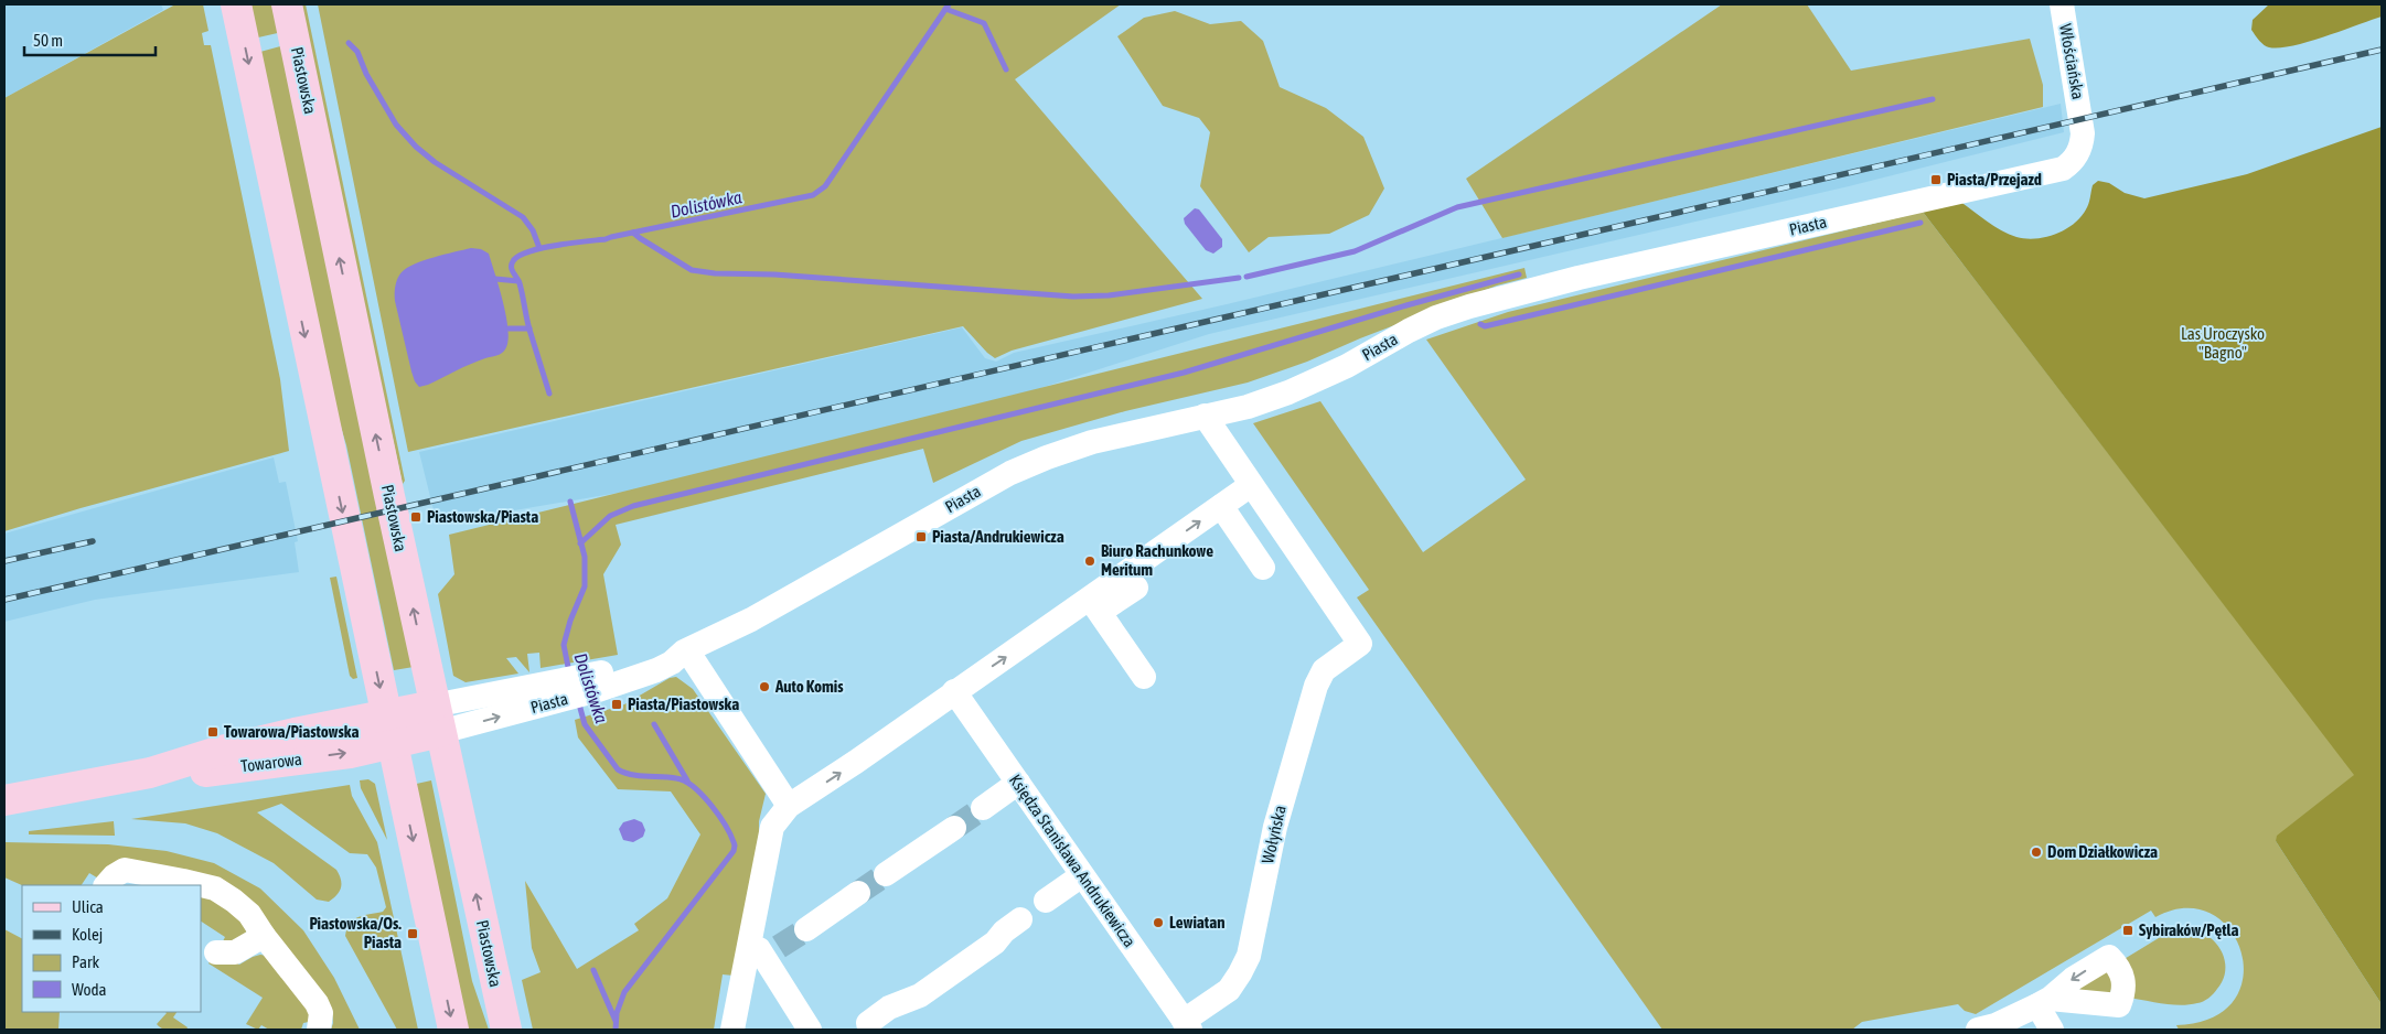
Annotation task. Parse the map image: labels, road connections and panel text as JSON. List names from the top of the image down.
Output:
{
  "streets": {
    "main road": ["Piastowska", "Towarowa"],
    "street": [
      "Włościańska",
      "Piasta",
      "Wołyńska",
      "Księdza Stanisława Andrukiewicza"
    ]
  },
  "crossings": [
    ["Włościańska", "Piasta"],
    ["Piastowska", "Piasta"],
    ["Piastowska", "Towarowa"],
    ["Piasta", "Towarowa"],
    ["Wołyńska", "Księdza Stanisława Andrukiewicza"]
  ],
  "water": ["Dolistówka"],
  "parks": ["Las Uroczysko \"Bagno\""],
  "places": {
    "transit": [
      "Piasta/Przejazd",
      "Piastowska/Piasta",
      "Piasta/Andrukiewicza",
      "Piasta/Piastowska",
      "Towarowa/Piastowska",
      "Sybiraków/Pętla",
      "Piastowska/Os. Piasta"
    ],
    "other": [
      "Biuro Rachunkowe Meritum",
      "Auto Komis",
      "Dom Działkowicza",
      "Lewiatan"
    ]
  },
  "legend": [
    "Ulica",
    "Kolej",
    "Park",
    "Woda"
  ],
  "scale_bar": "50 m"
}
